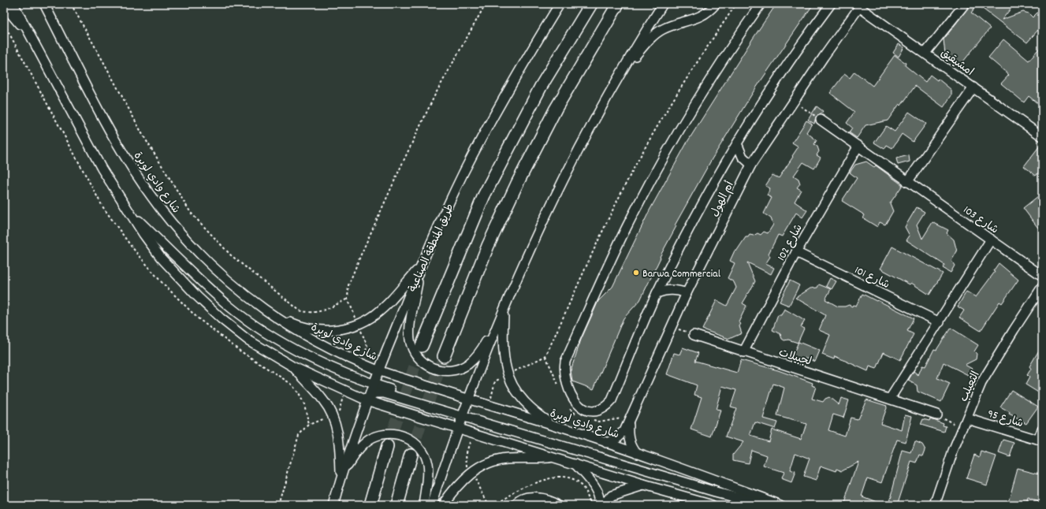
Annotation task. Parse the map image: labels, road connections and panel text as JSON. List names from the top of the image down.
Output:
{
  "streets": {
    "street": [
      "امشيقيق",
      "شارع وادي لوبرة",
      "أم الهول",
      "شارع 103",
      "شارع 102",
      "طريق المنطقة الصناعية",
      "شارع 101",
      "لجبيلات",
      "الثعيلب",
      "شارع 95"
    ]
  },
  "crossings": [
    ["امشيقيق", "أم الهول"],
    ["شارع وادي لوبرة", "أم الهول"],
    ["شارع وادي لوبرة", "طريق المنطقة الصناعية"],
    ["شارع 103", "شارع 102"],
    ["شارع 102", "شارع 101"],
    ["شارع 102", "لجبيلات"],
    ["الثعيلب", "شارع 95"]
  ],
  "places": ["Barwa Commercial"]
}
